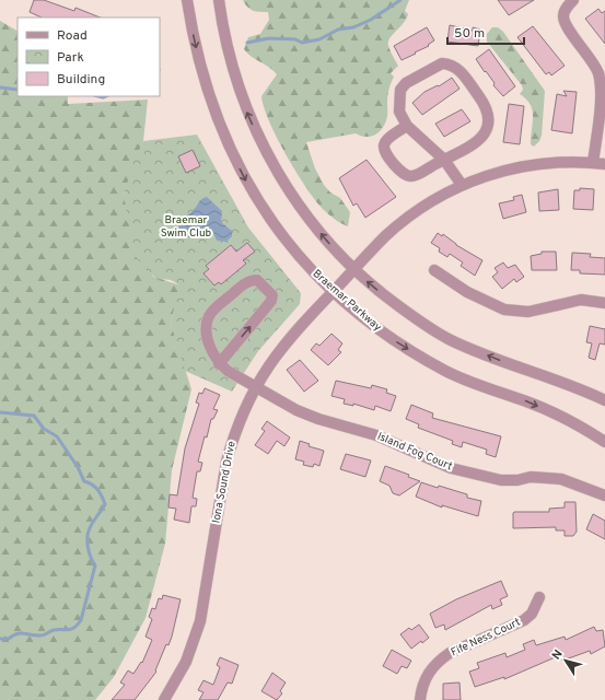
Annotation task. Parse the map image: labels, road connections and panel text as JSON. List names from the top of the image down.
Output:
{
  "streets": {
    "street": [
      "Braemar Parkway",
      "Island Fog Court",
      "Iona Sound Drive",
      "Fife Ness Court"
    ]
  },
  "crossings": [
    ["Braemar Parkway", "Iona Sound Drive"],
    ["Island Fog Court", "Iona Sound Drive"]
  ],
  "parks": ["Braemar Swim Club"],
  "legend": ["Road", "Park", "Building"],
  "scale_bar": "50 m",
  "north": "top left"
}
